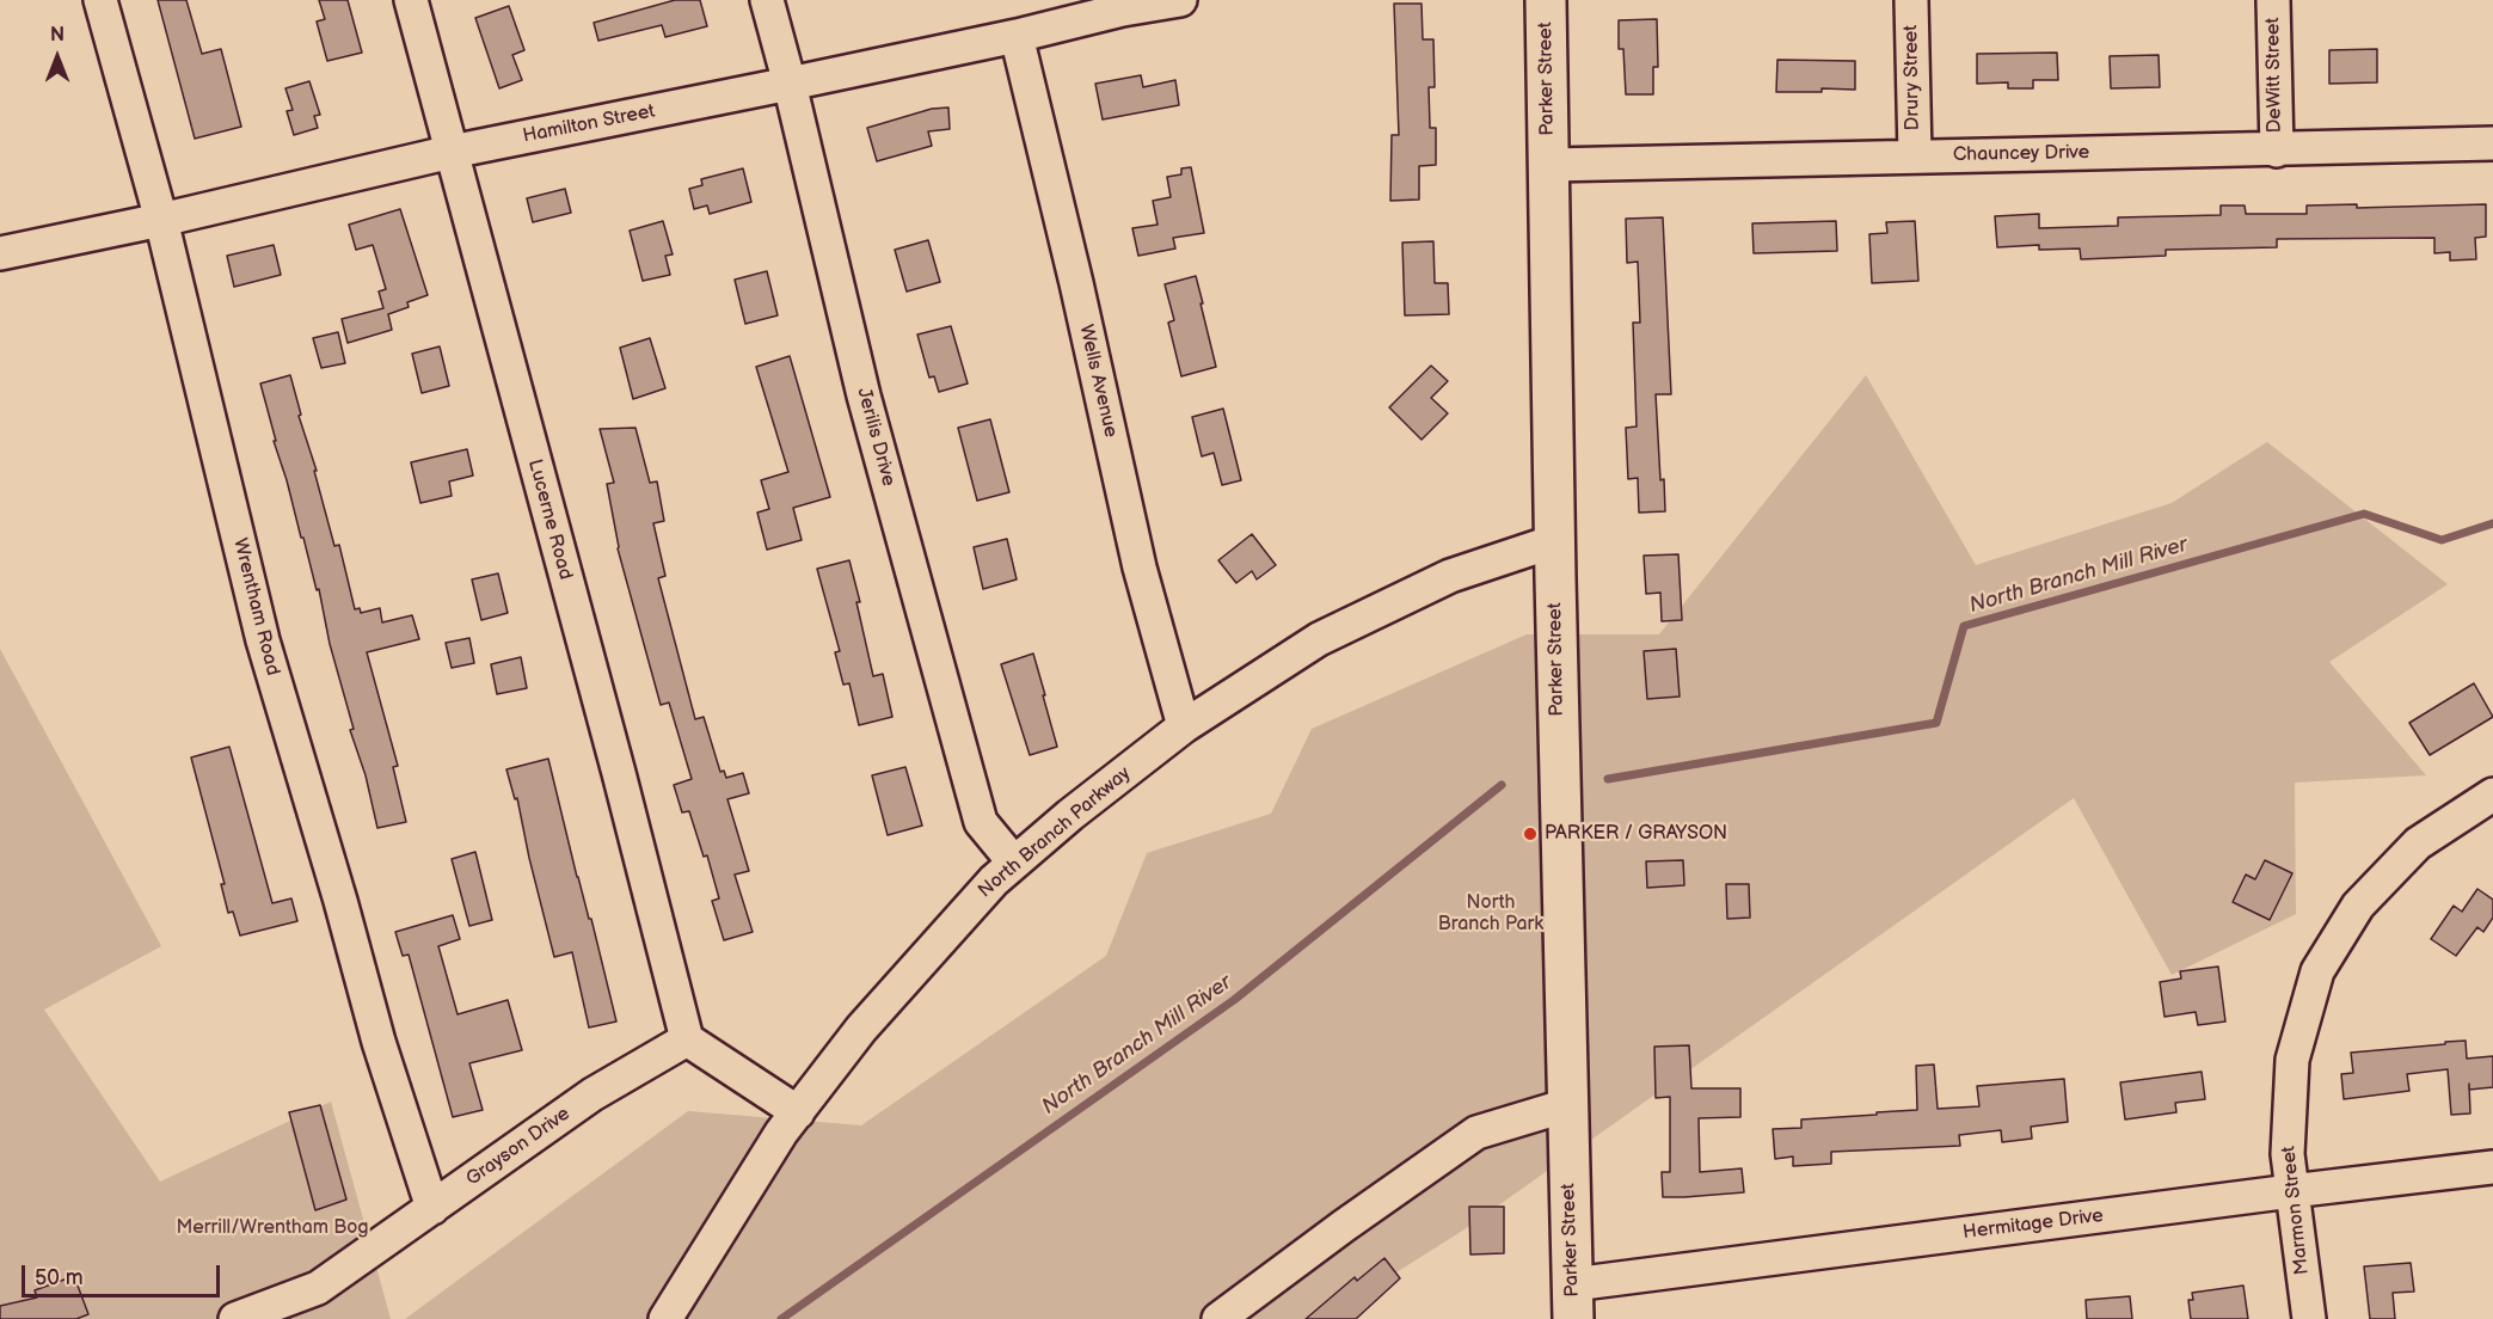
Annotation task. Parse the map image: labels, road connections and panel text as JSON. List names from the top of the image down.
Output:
{
  "streets": {
    "main road": ["Parker Street"],
    "street": [
      "DeWitt Street",
      "Drury Street",
      "Hamilton Street",
      "Chauncey Drive",
      "Wells Avenue",
      "Jerilis Drive",
      "Lucerne Road",
      "Wrentham Road",
      "North Branch Parkway",
      "Grayson Drive",
      "Marmon Street",
      "Hermitage Drive"
    ]
  },
  "crossings": [
    ["DeWitt Street", "Chauncey Drive"],
    ["Drury Street", "Chauncey Drive"],
    ["Parker Street", "Chauncey Drive"],
    ["Parker Street", "North Branch Parkway"],
    ["Parker Street", "Hermitage Drive"],
    ["Hamilton Street", "Wells Avenue"],
    ["Hamilton Street", "Jerilis Drive"],
    ["Hamilton Street", "Lucerne Road"],
    ["Hamilton Street", "Wrentham Road"],
    ["Wells Avenue", "North Branch Parkway"],
    ["Jerilis Drive", "North Branch Parkway"],
    ["Lucerne Road", "Grayson Drive"],
    ["Wrentham Road", "Grayson Drive"],
    ["Marmon Street", "Hermitage Drive"]
  ],
  "water": ["North Branch Mill River"],
  "parks": ["North Branch Park", "Merrill/Wrentham Bog"],
  "places": ["PARKER / GRAYSON"],
  "scale_bar": "50 m",
  "north": "top"
}
